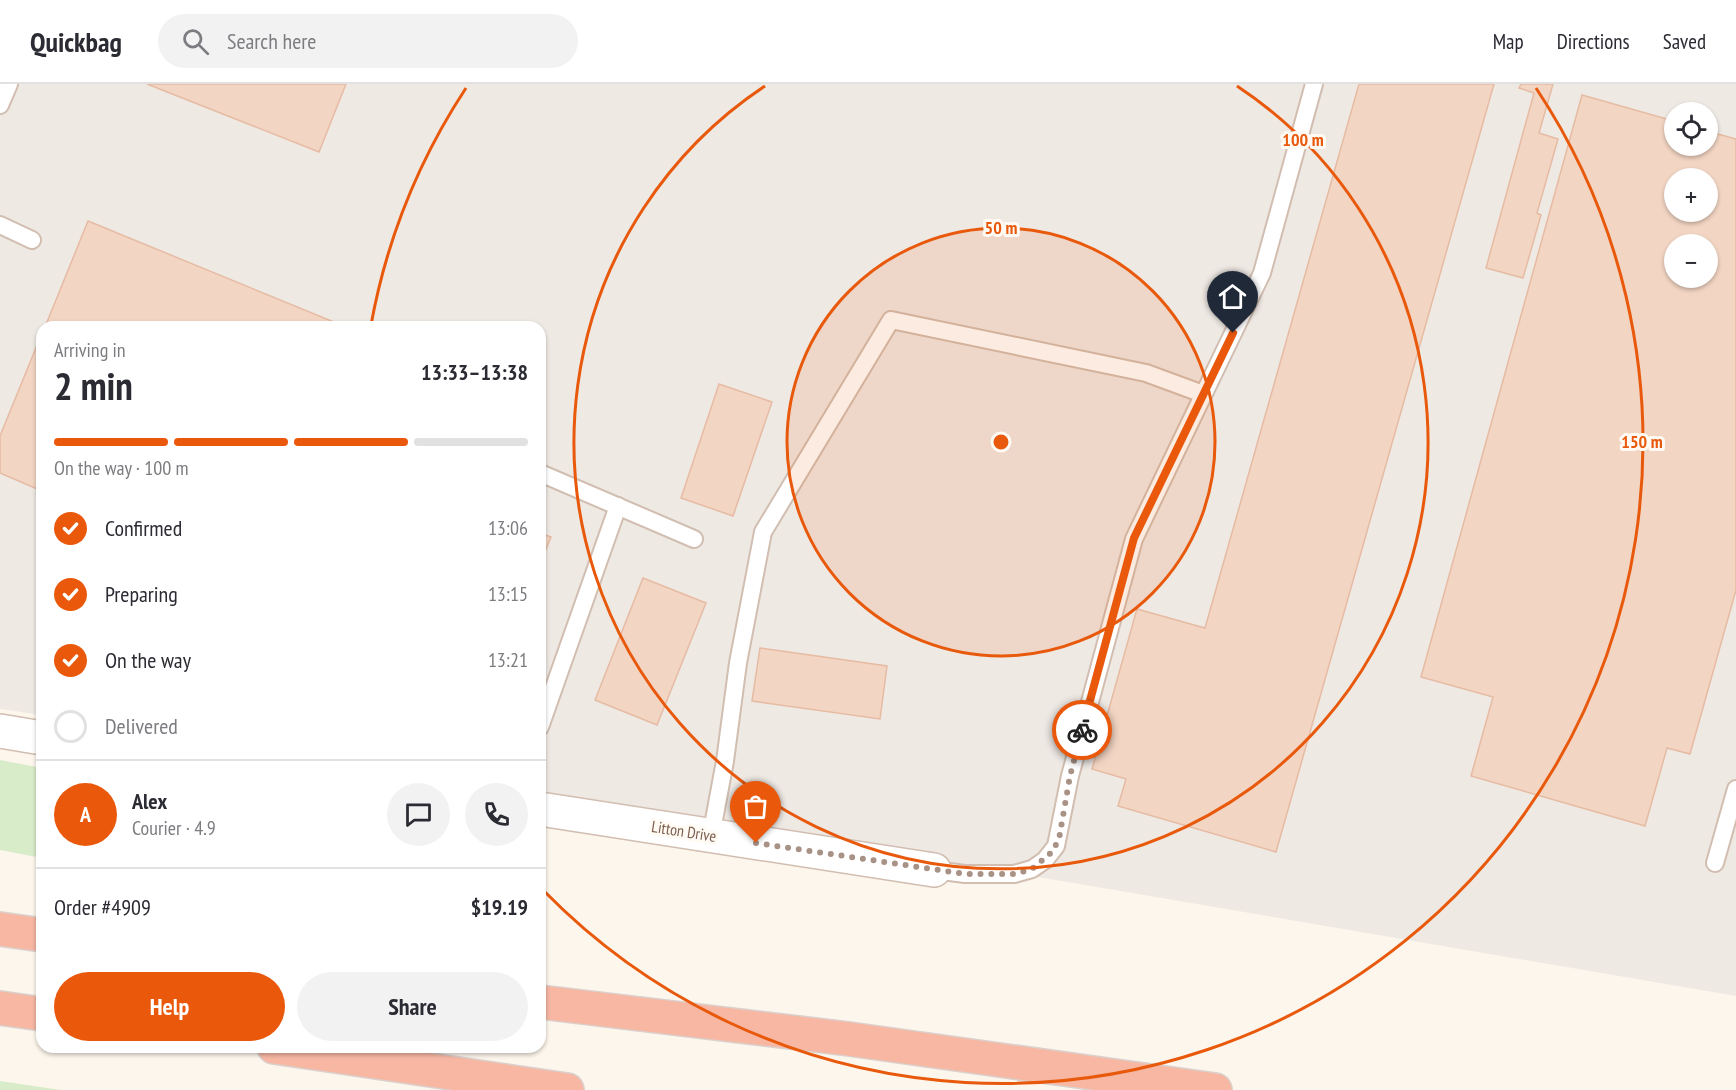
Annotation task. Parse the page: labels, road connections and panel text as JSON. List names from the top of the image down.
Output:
{
  "streets": {
    "street": ["Litton Drive"]
  },
  "page": {
    "header": "Quickbag",
    "search": "Search here",
    "nav": ["Map", "Directions", "Saved"],
    "map_buttons": ["+", "−"],
    "heading": ["2 min", "Arriving in", "13:33–13:38"],
    "panel": [
      "Alex",
      "Courier · 4.9",
      "Order #4909",
      "$19.19"
    ],
    "bar": "On the way · 100 m",
    "list": [
      ["Confirmed", "13:06"],
      ["Preparing", "13:15"],
      ["On the way", "13:21"],
      "Delivered"
    ],
    "round": "A",
    "buttons": ["Help", "Share"]
  },
  "rings": ["100 m", "50 m", "150 m"]
}
